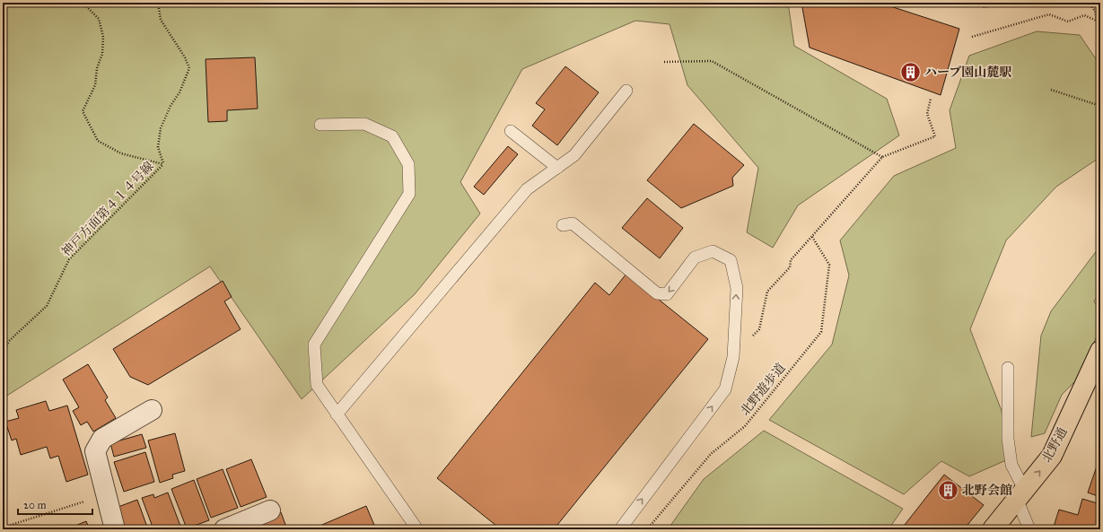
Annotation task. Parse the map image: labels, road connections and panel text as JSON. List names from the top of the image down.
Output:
{
  "streets": {
    "main road": ["北野通"],
    "path": ["神戸方面第４１４号線", "北野遊歩道"]
  },
  "one_way": ["北野通"],
  "places": {
    "building": ["ハーブ園山麓駅", "北野会館"]
  },
  "scale_bar": "20 m"
}
